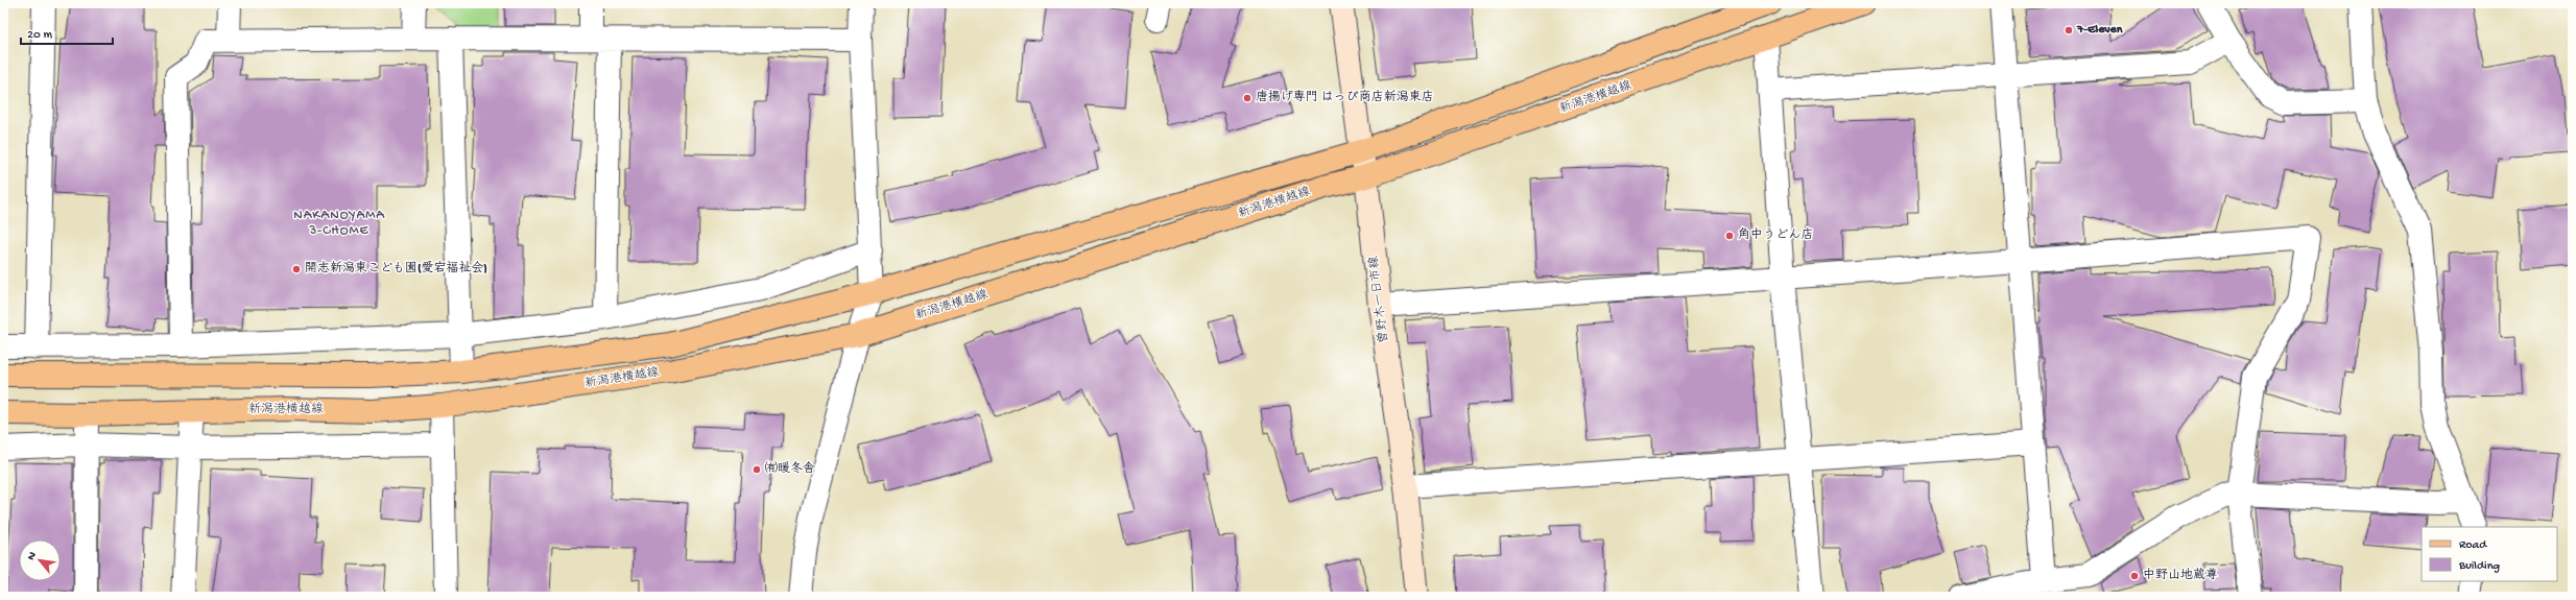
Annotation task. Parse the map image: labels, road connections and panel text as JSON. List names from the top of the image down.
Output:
{
  "streets": {
    "main road": ["新潟港横越線", "曽野木一日市線"]
  },
  "crossings": [
    ["新潟港横越線", "曽野木一日市線"]
  ],
  "districts": ["NAKANOYAMA 3-CHOME"],
  "places": [
    "7-Eleven",
    "唐揚げ専門 はっぴ商店新潟東店",
    "角中うどん店",
    "開志新潟東こども園(愛宕福祉会)",
    "㈲暖冬舎",
    "中野山地蔵尊"
  ],
  "legend": ["Road", "Building"],
  "scale_bar": "20 m",
  "north": "top left"
}
